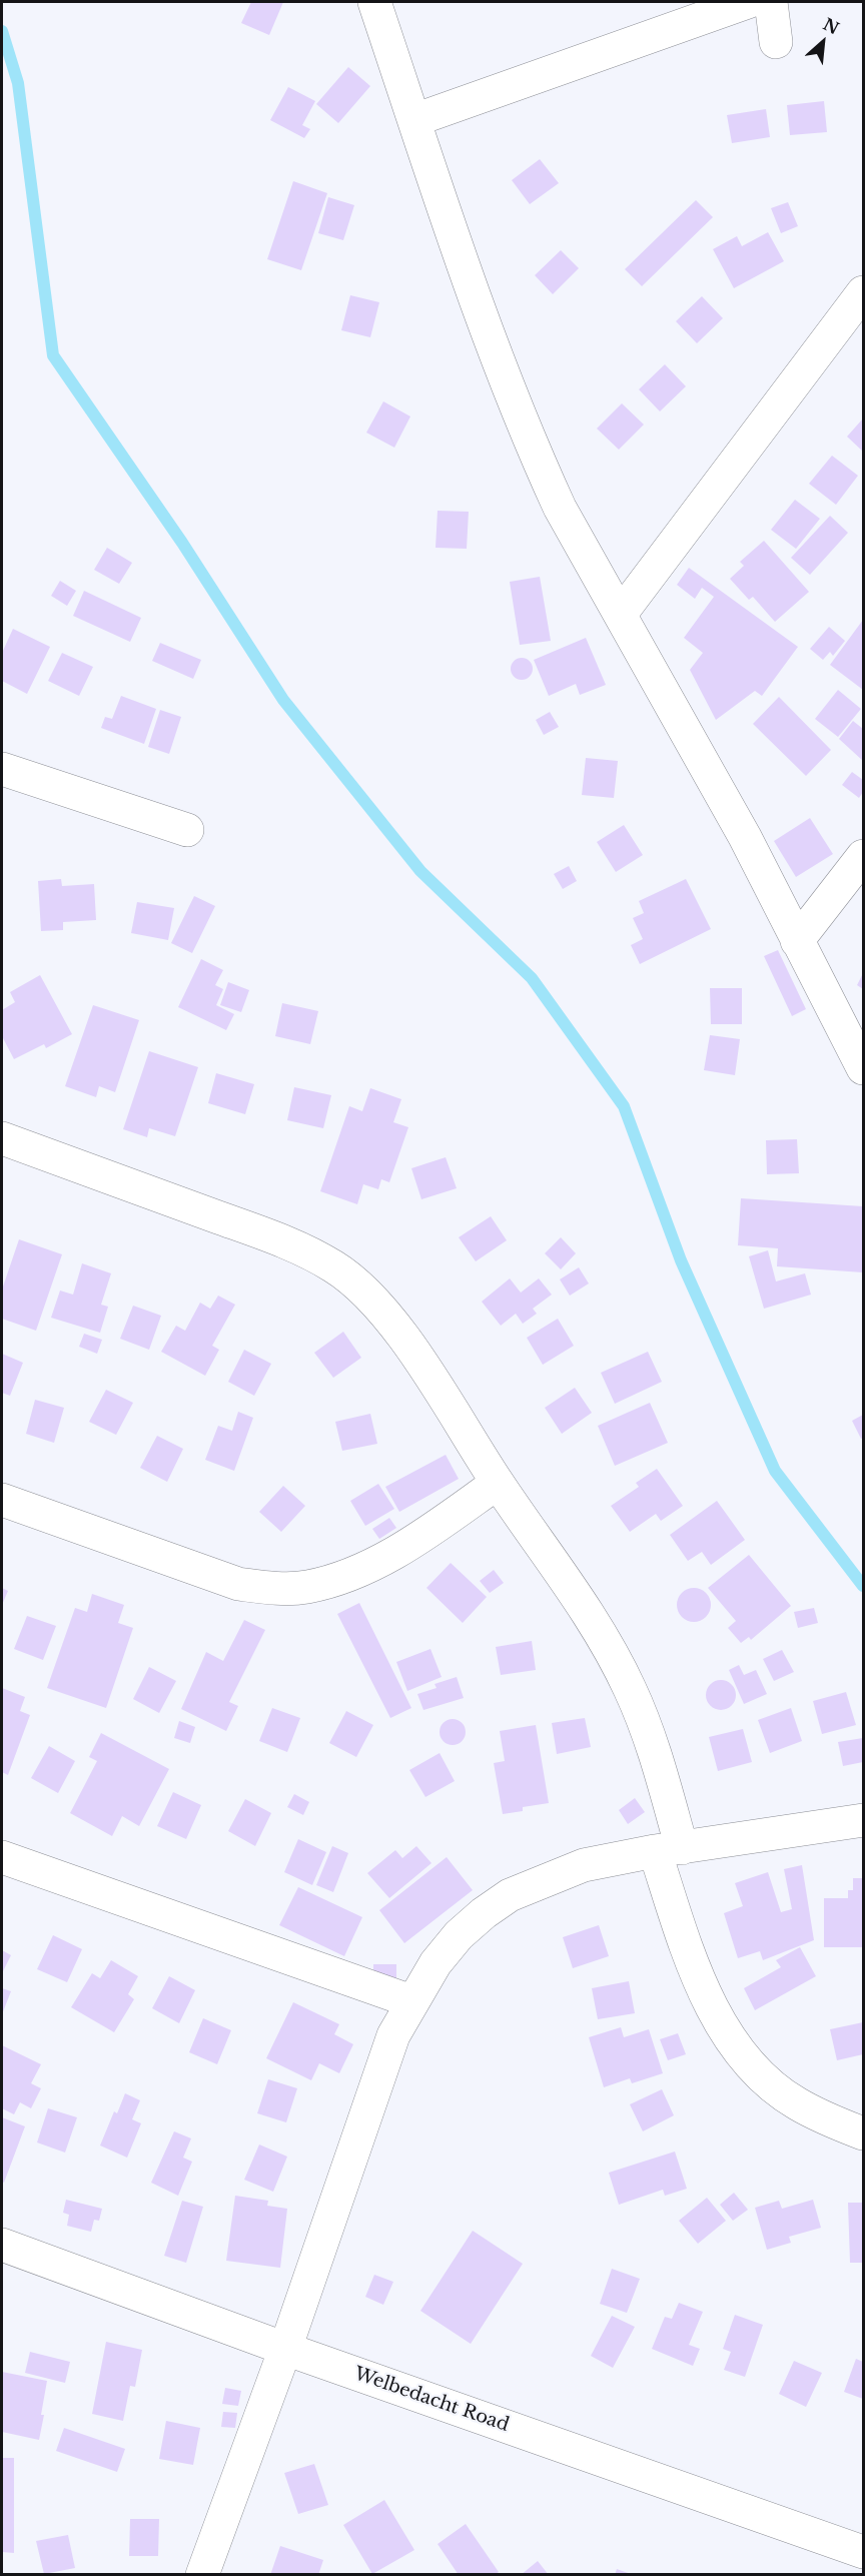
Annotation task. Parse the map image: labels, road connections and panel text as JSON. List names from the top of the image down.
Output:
{
  "streets": {
    "street": ["Welbedacht Road"]
  },
  "north": "top right"
}
